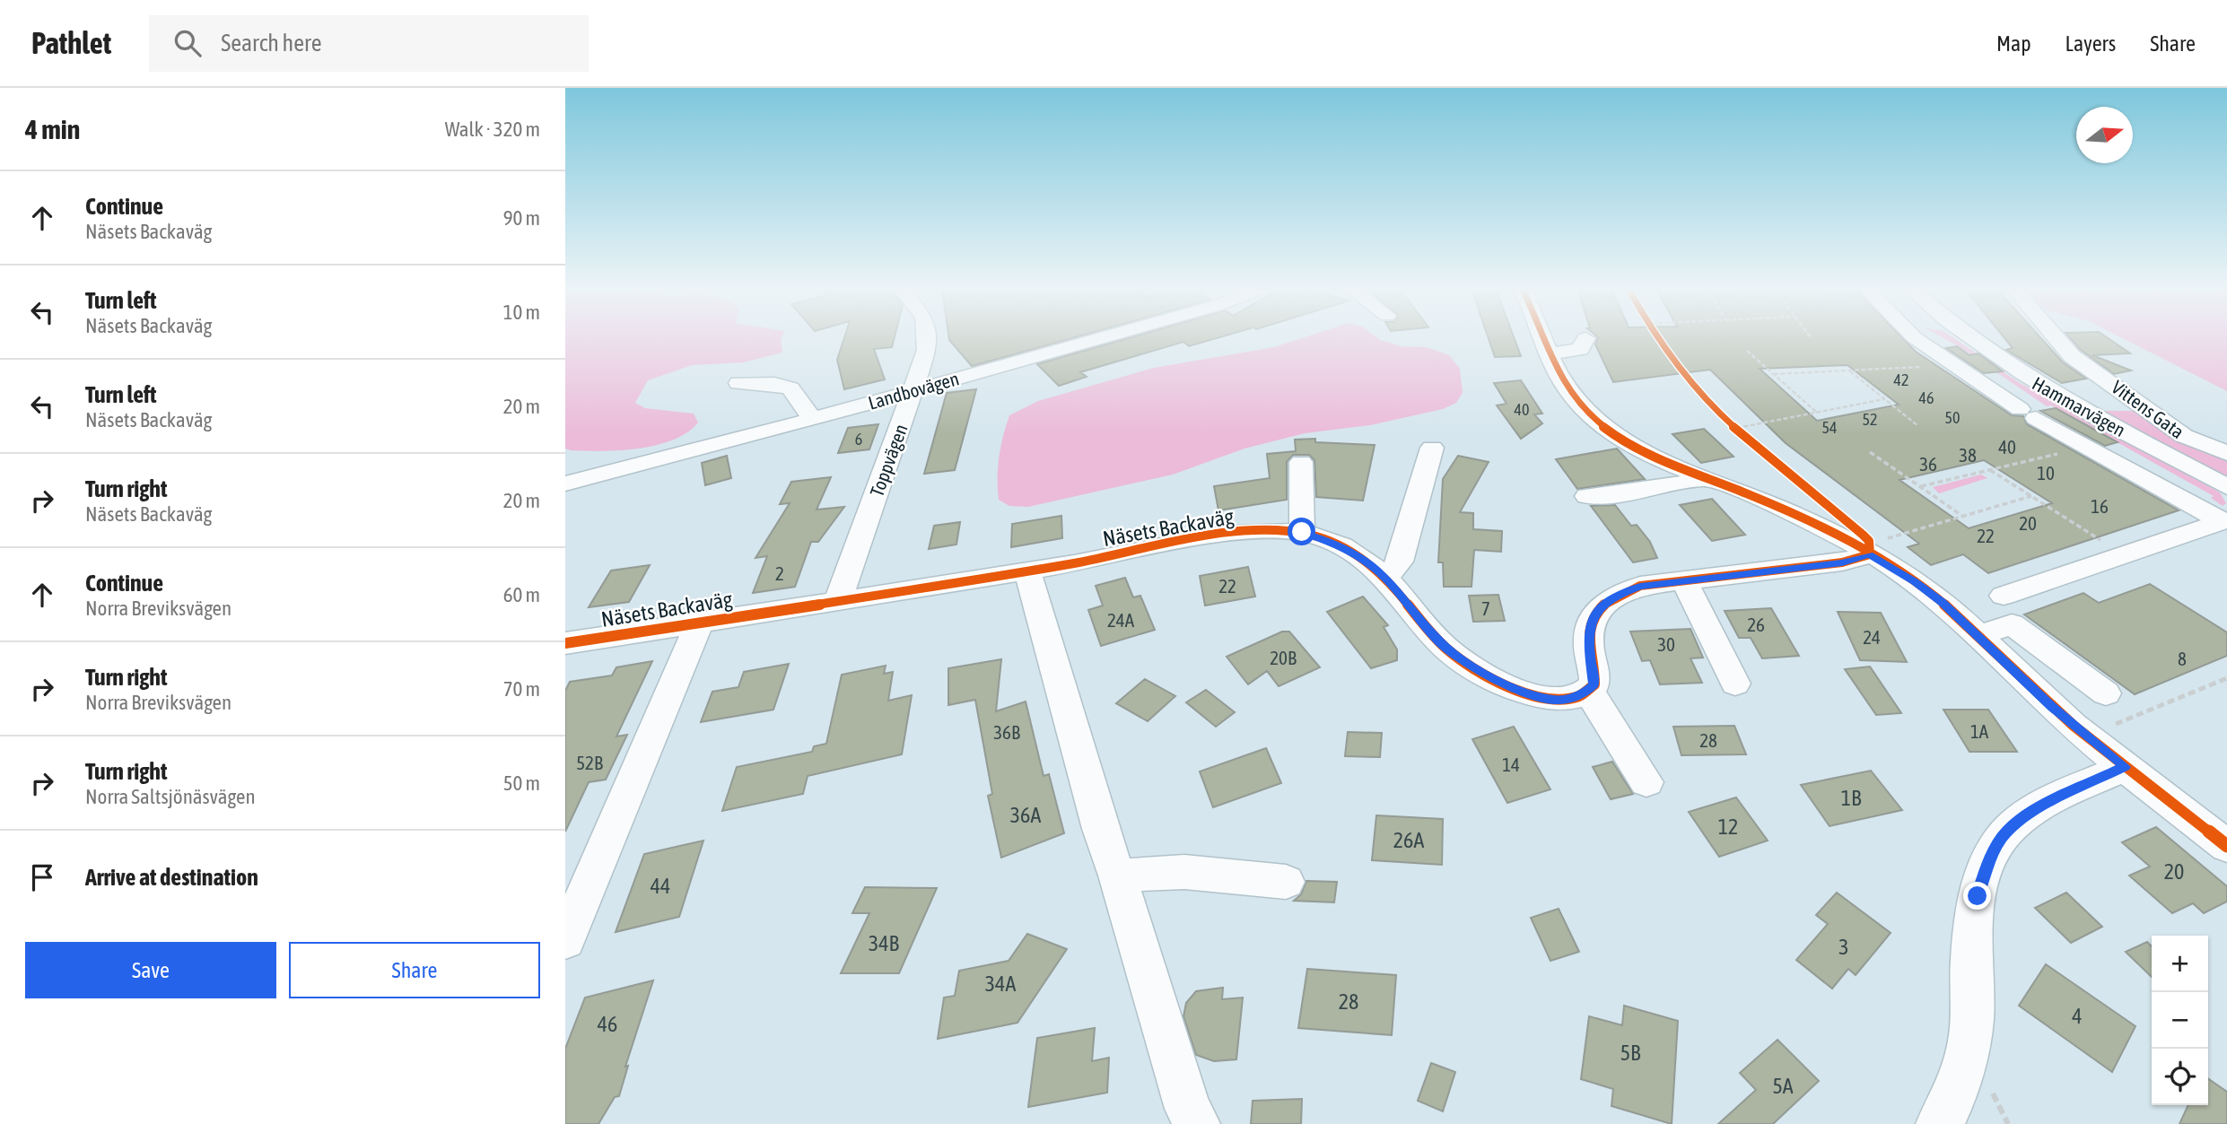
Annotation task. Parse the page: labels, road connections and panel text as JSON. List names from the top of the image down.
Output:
{
  "streets": {
    "street": [
      "Landbovägen",
      "Hammarvägen",
      "Vittens Gata",
      "Toppvägen",
      "Näsets Backaväg"
    ]
  },
  "crossings": [
    ["Landbovägen", "Toppvägen"],
    ["Toppvägen", "Näsets Backaväg"]
  ],
  "house_numbers": [
    "42",
    "46",
    "40",
    "50",
    "52",
    "54",
    "6",
    "40",
    "38",
    "36",
    "10",
    "16",
    "20",
    "22",
    "2",
    "22",
    "7",
    "24A",
    "26",
    "24",
    "30",
    "20B",
    "8",
    "1A",
    "36B",
    "28",
    "52B",
    "14",
    "1B",
    "36A",
    "12",
    "26A",
    "20",
    "44",
    "34B",
    "3",
    "34A",
    "28",
    "4",
    "46",
    "5B",
    "5A"
  ],
  "north": "right",
  "page": {
    "header": "Pathlet",
    "search": "Search here",
    "nav": ["Map", "Layers", "Share"],
    "heading": ["4 min", "Walk · 320 m"],
    "list": [
      ["Continue", "Näsets Backaväg", "90 m"],
      ["Turn left", "Näsets Backaväg", "10 m"],
      ["Turn left", "Näsets Backaväg", "20 m"],
      ["Turn right", "Näsets Backaväg", "20 m"],
      ["Continue", "Norra Breviksvägen", "60 m"],
      ["Turn right", "Norra Breviksvägen", "70 m"],
      ["Turn right", "Norra Saltsjönäsvägen", "50 m"],
      "Arrive at destination"
    ],
    "buttons": ["Save", "Share"],
    "map_buttons": ["+", "−"]
  }
}
